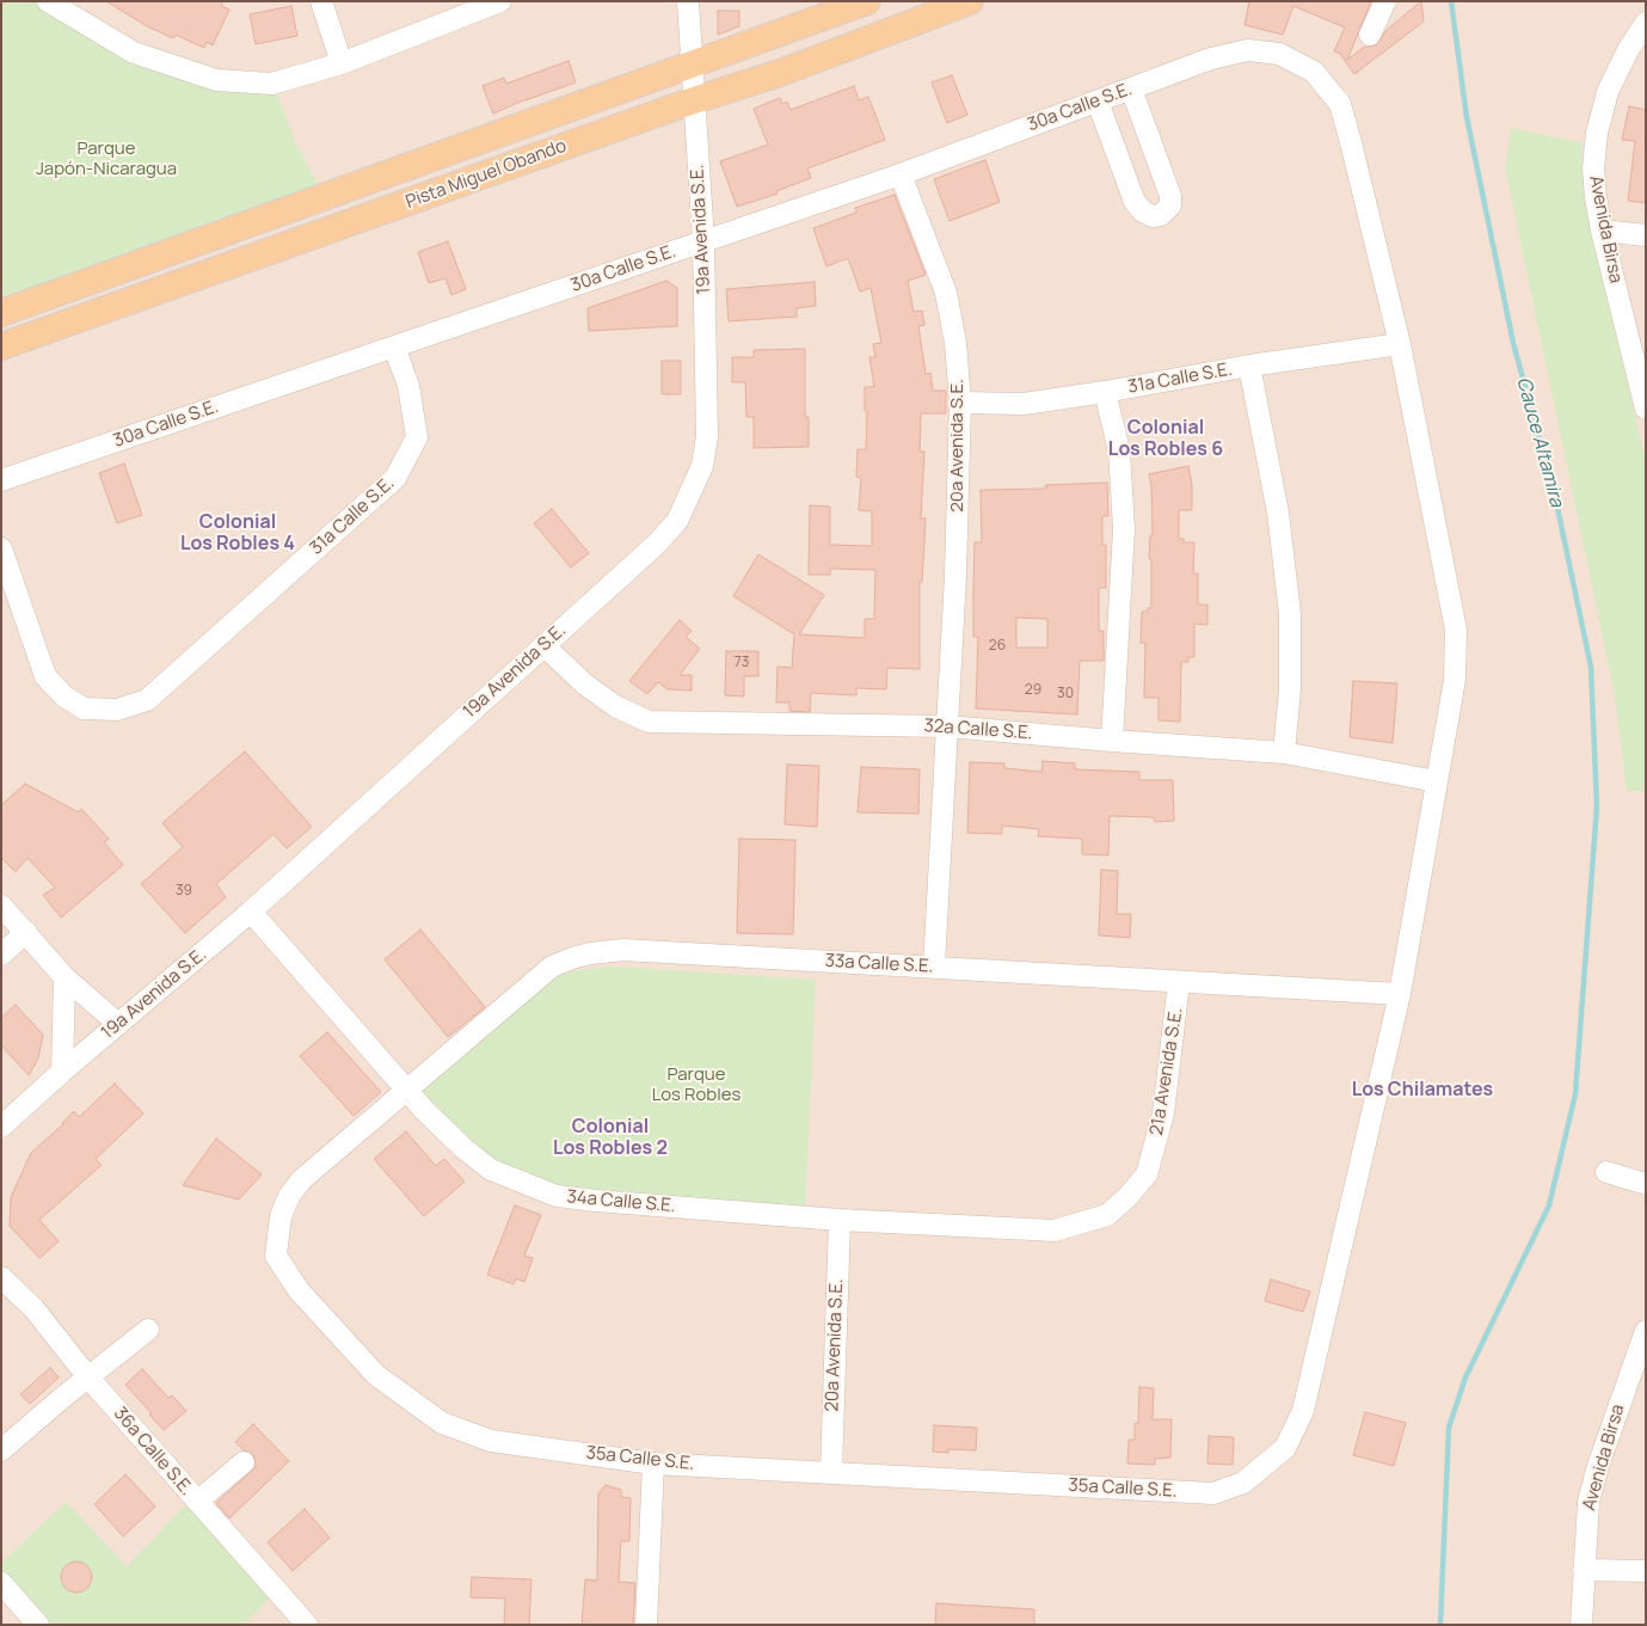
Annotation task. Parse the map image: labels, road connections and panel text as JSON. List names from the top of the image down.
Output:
{
  "streets": {
    "main road": ["Pista Miguel Obando"],
    "street": [
      "30a Calle S.E.",
      "19a Avenida S.E.",
      "Avenida Birsa",
      "31a Calle S.E.",
      "20a Avenida S.E.",
      "32a Calle S.E.",
      "33a Calle S.E.",
      "21a Avenida S.E.",
      "34a Calle S.E.",
      "36a Calle S.E.",
      "35a Calle S.E."
    ]
  },
  "crossings": [
    ["30a Calle S.E.", "19a Avenida S.E."],
    ["30a Calle S.E.", "31a Calle S.E."],
    ["30a Calle S.E.", "20a Avenida S.E."],
    ["Pista Miguel Obando", "19a Avenida S.E."],
    ["19a Avenida S.E.", "32a Calle S.E."],
    ["19a Avenida S.E.", "34a Calle S.E."],
    ["31a Calle S.E.", "20a Avenida S.E."],
    ["20a Avenida S.E.", "32a Calle S.E."],
    ["20a Avenida S.E.", "33a Calle S.E."],
    ["20a Avenida S.E.", "34a Calle S.E."],
    ["20a Avenida S.E.", "35a Calle S.E."],
    ["33a Calle S.E.", "21a Avenida S.E."],
    ["33a Calle S.E.", "34a Calle S.E."],
    ["33a Calle S.E.", "35a Calle S.E."],
    ["21a Avenida S.E.", "34a Calle S.E."],
    ["34a Calle S.E.", "35a Calle S.E."]
  ],
  "districts": [
    "Colonial Los Robles 6",
    "Colonial Los Robles 4",
    "Los Chilamates",
    "Colonial Los Robles 2"
  ],
  "water": ["Cauce Altamira"],
  "parks": ["Parque Japón-Nicaragua", "Parque Los Robles"],
  "house_numbers": [
    "26",
    "73",
    "29",
    "30",
    "39"
  ]
}
